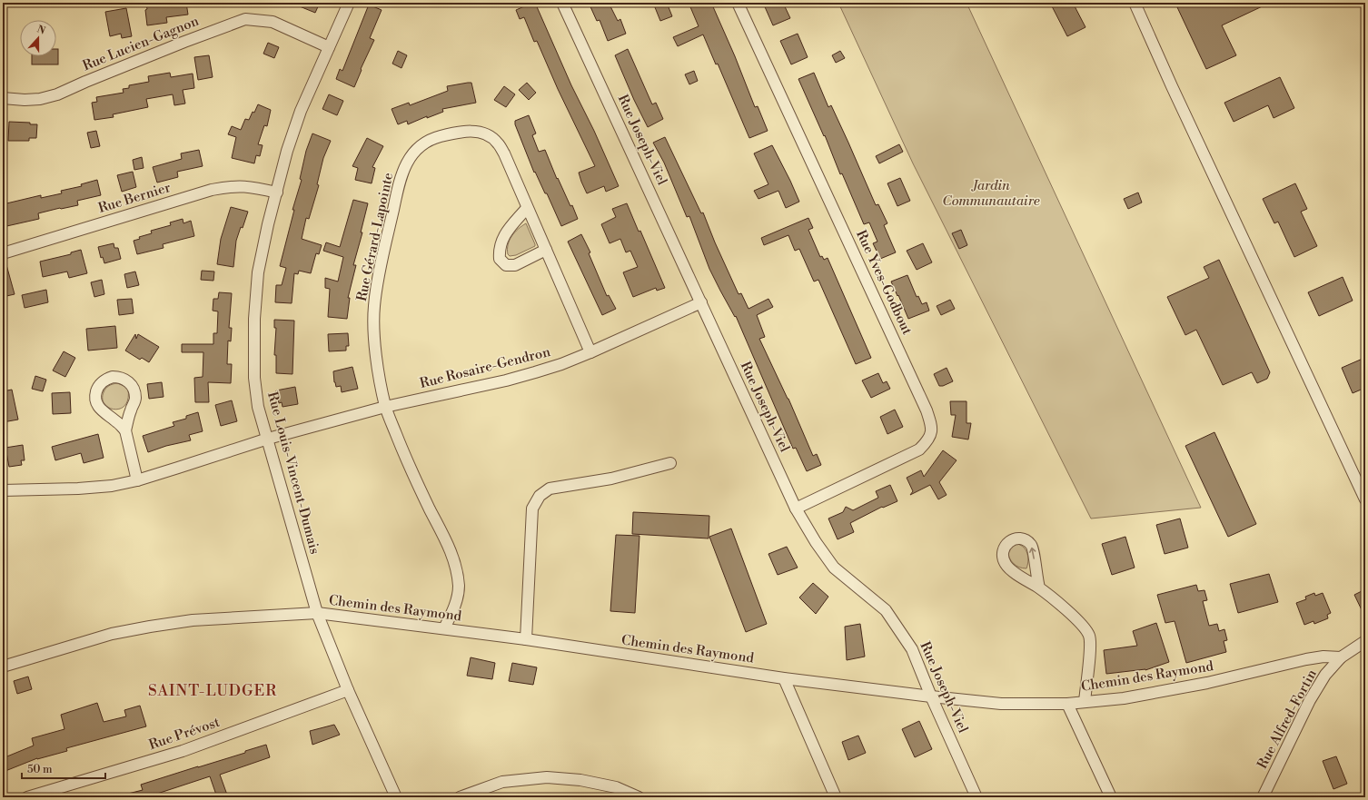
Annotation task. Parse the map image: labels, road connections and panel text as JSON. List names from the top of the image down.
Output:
{
  "streets": {
    "street": [
      "Rue Lucien-Gagnon",
      "Rue Joseph-Viel",
      "Rue Bernier",
      "Rue Gérard-Lapointe",
      "Rue Yves-Godbout",
      "Rue Rosaire-Gendron",
      "Rue Louis-Vincent-Dumais",
      "Chemin des Raymond",
      "Rue Alfred-Fortin",
      "Rue Prévost"
    ]
  },
  "crossings": [
    ["Rue Lucien-Gagnon", "Rue Louis-Vincent-Dumais"],
    ["Rue Joseph-Viel", "Rue Yves-Godbout"],
    ["Rue Joseph-Viel", "Rue Rosaire-Gendron"],
    ["Rue Joseph-Viel", "Chemin des Raymond"],
    ["Rue Bernier", "Rue Louis-Vincent-Dumais"],
    ["Rue Gérard-Lapointe", "Rue Rosaire-Gendron"],
    ["Rue Gérard-Lapointe", "Chemin des Raymond"],
    ["Rue Rosaire-Gendron", "Rue Louis-Vincent-Dumais"],
    ["Rue Louis-Vincent-Dumais", "Chemin des Raymond"],
    ["Rue Louis-Vincent-Dumais", "Rue Prévost"],
    ["Chemin des Raymond", "Rue Alfred-Fortin"]
  ],
  "districts": ["SAINT-LUDGER"],
  "parks": ["Jardin Communautaire"],
  "scale_bar": "50 m",
  "north": "top"
}
